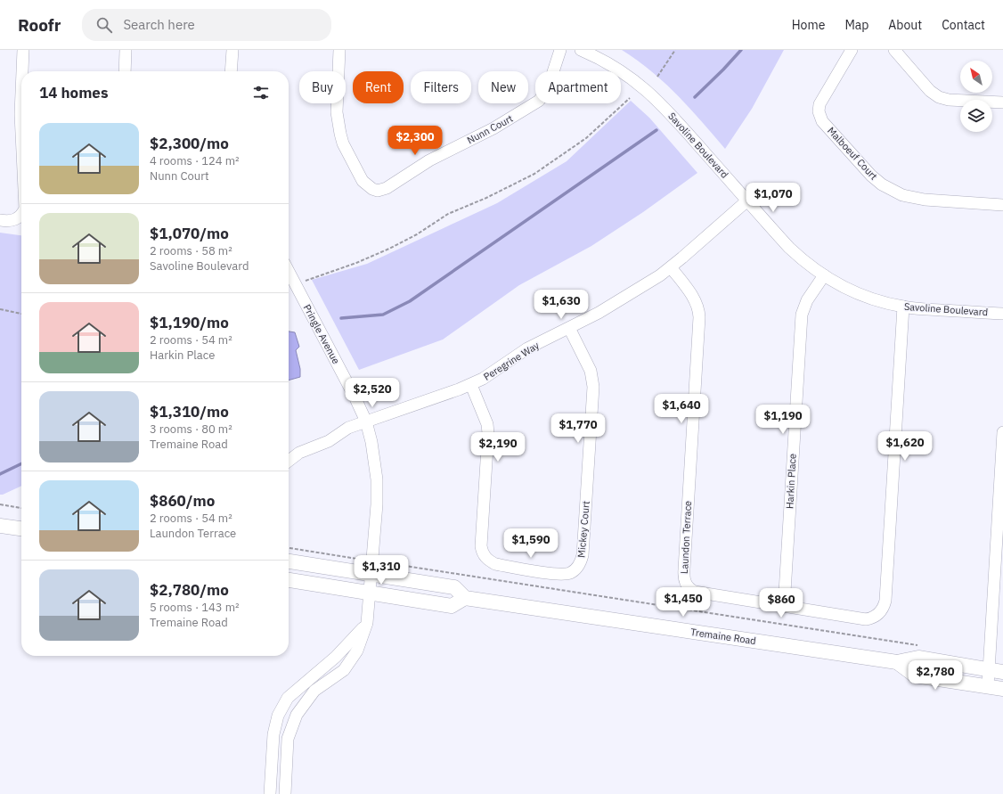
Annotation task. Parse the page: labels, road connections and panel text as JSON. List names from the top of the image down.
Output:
{
  "streets": {
    "main road": ["Tremaine Road"],
    "street": [
      "Nunn Court",
      "Savoline Boulevard",
      "Malboeuf Court",
      "Pringle Avenue",
      "Peregrine Way",
      "Harkin Place",
      "Mickey Court",
      "Laundon Terrace"
    ]
  },
  "crossings": [
    ["Savoline Boulevard", "Peregrine Way"],
    ["Savoline Boulevard", "Harkin Place"],
    ["Savoline Boulevard", "Laundon Terrace"],
    ["Pringle Avenue", "Peregrine Way"],
    ["Peregrine Way", "Mickey Court"],
    ["Peregrine Way", "Laundon Terrace"],
    ["Harkin Place", "Laundon Terrace"]
  ],
  "north": "top left",
  "page": {
    "header": "Roofr",
    "search": "Search here",
    "nav": [
      "Home",
      "Map",
      "About",
      "Contact"
    ],
    "chip": [
      "Buy",
      "Rent",
      "Filters",
      "New",
      "Apartment"
    ],
    "heading": "14 homes",
    "list": [
      {
        "name": "$2,300/mo",
        "note": "4 rooms · 124 m² · Nunn Court"
      },
      {
        "name": "$1,070/mo",
        "note": "2 rooms · 58 m² · Savoline Boulevard"
      },
      {
        "name": "$1,190/mo",
        "note": "2 rooms · 54 m² · Harkin Place"
      },
      {
        "name": "$1,310/mo",
        "note": "3 rooms · 80 m² · Tremaine Road"
      },
      {
        "name": "$860/mo",
        "note": "2 rooms · 54 m² · Laundon Terrace"
      },
      {
        "name": "$2,780/mo",
        "note": "5 rooms · 143 m² · Tremaine Road"
      }
    ],
    "price": [
      "$2,300",
      "$1,070",
      "$1,630",
      "$2,520",
      "$1,640",
      "$1,190",
      "$1,770",
      "$1,620",
      "$2,190",
      "$1,590",
      "$1,310",
      "$1,450",
      "$860",
      "$2,780"
    ]
  }
}
